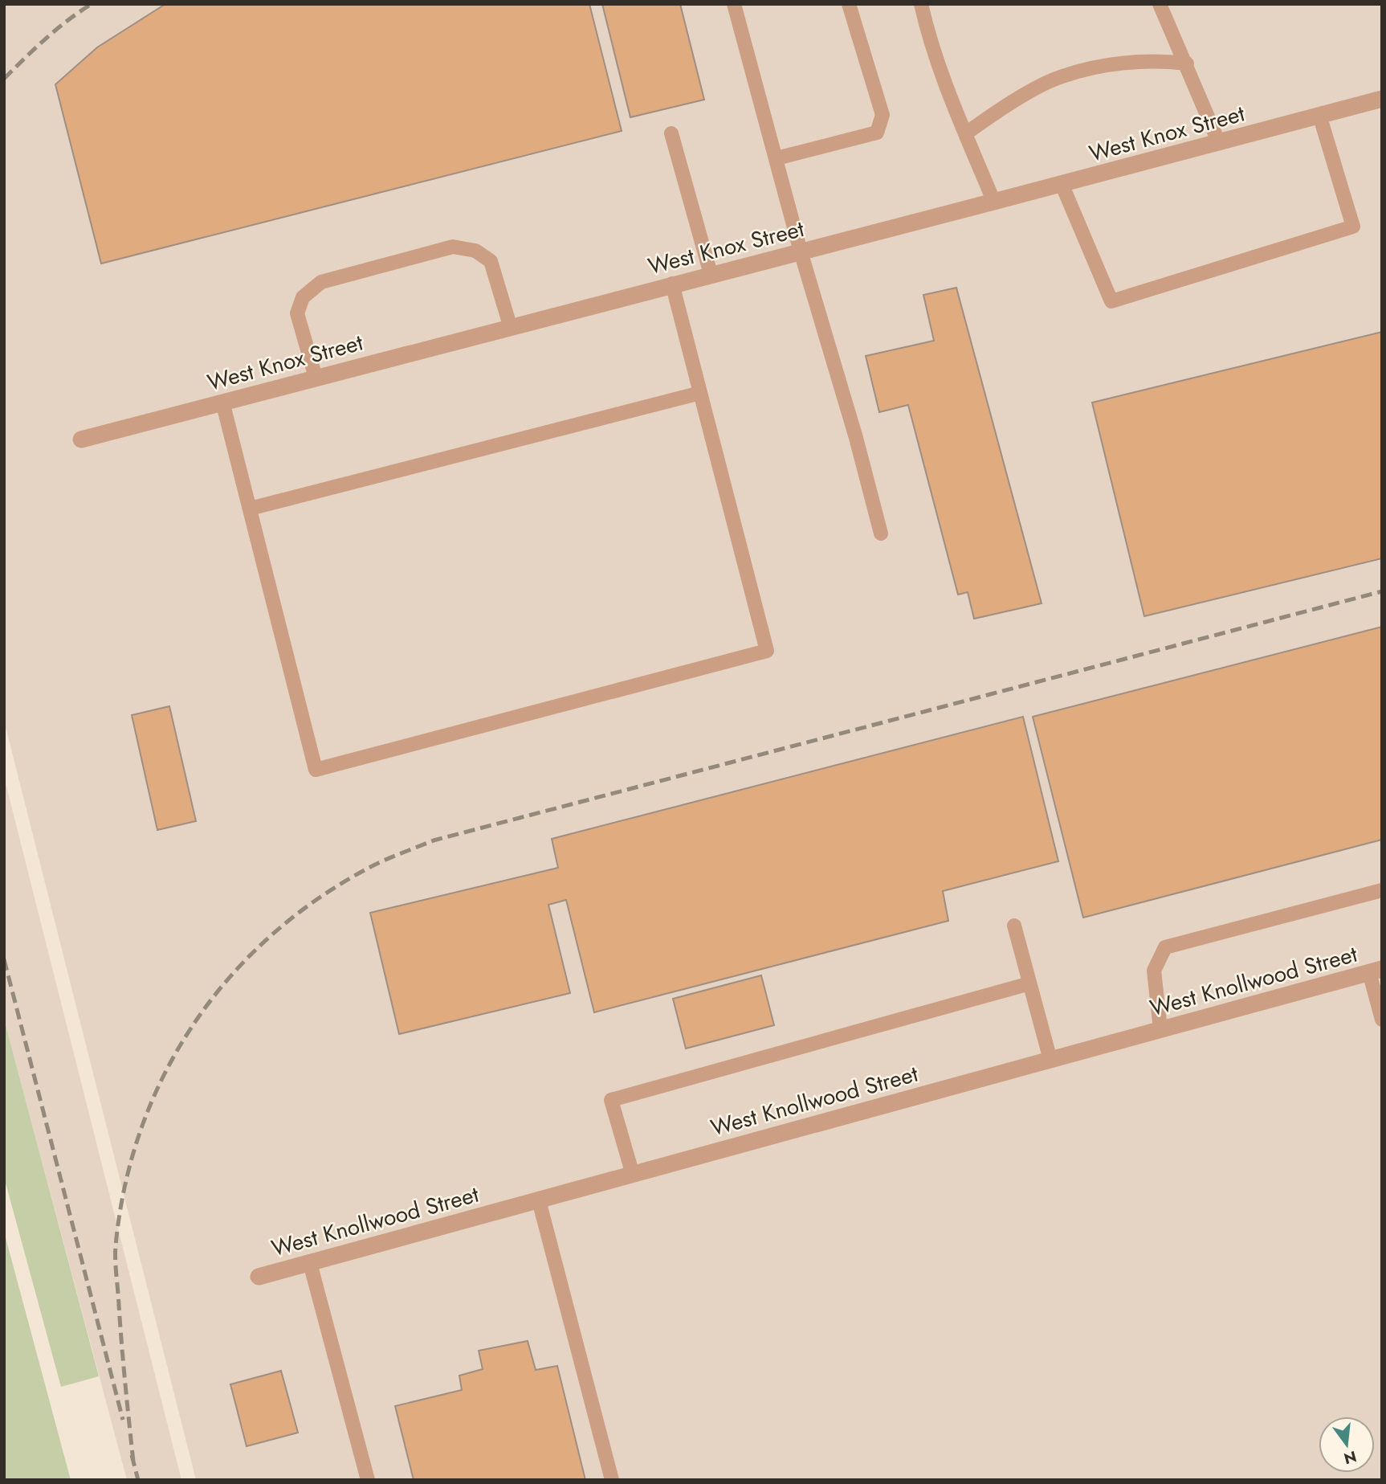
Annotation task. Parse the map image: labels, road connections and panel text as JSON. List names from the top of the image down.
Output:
{
  "streets": {
    "street": ["West Knox Street", "West Knollwood Street"]
  },
  "north": "bottom"
}
